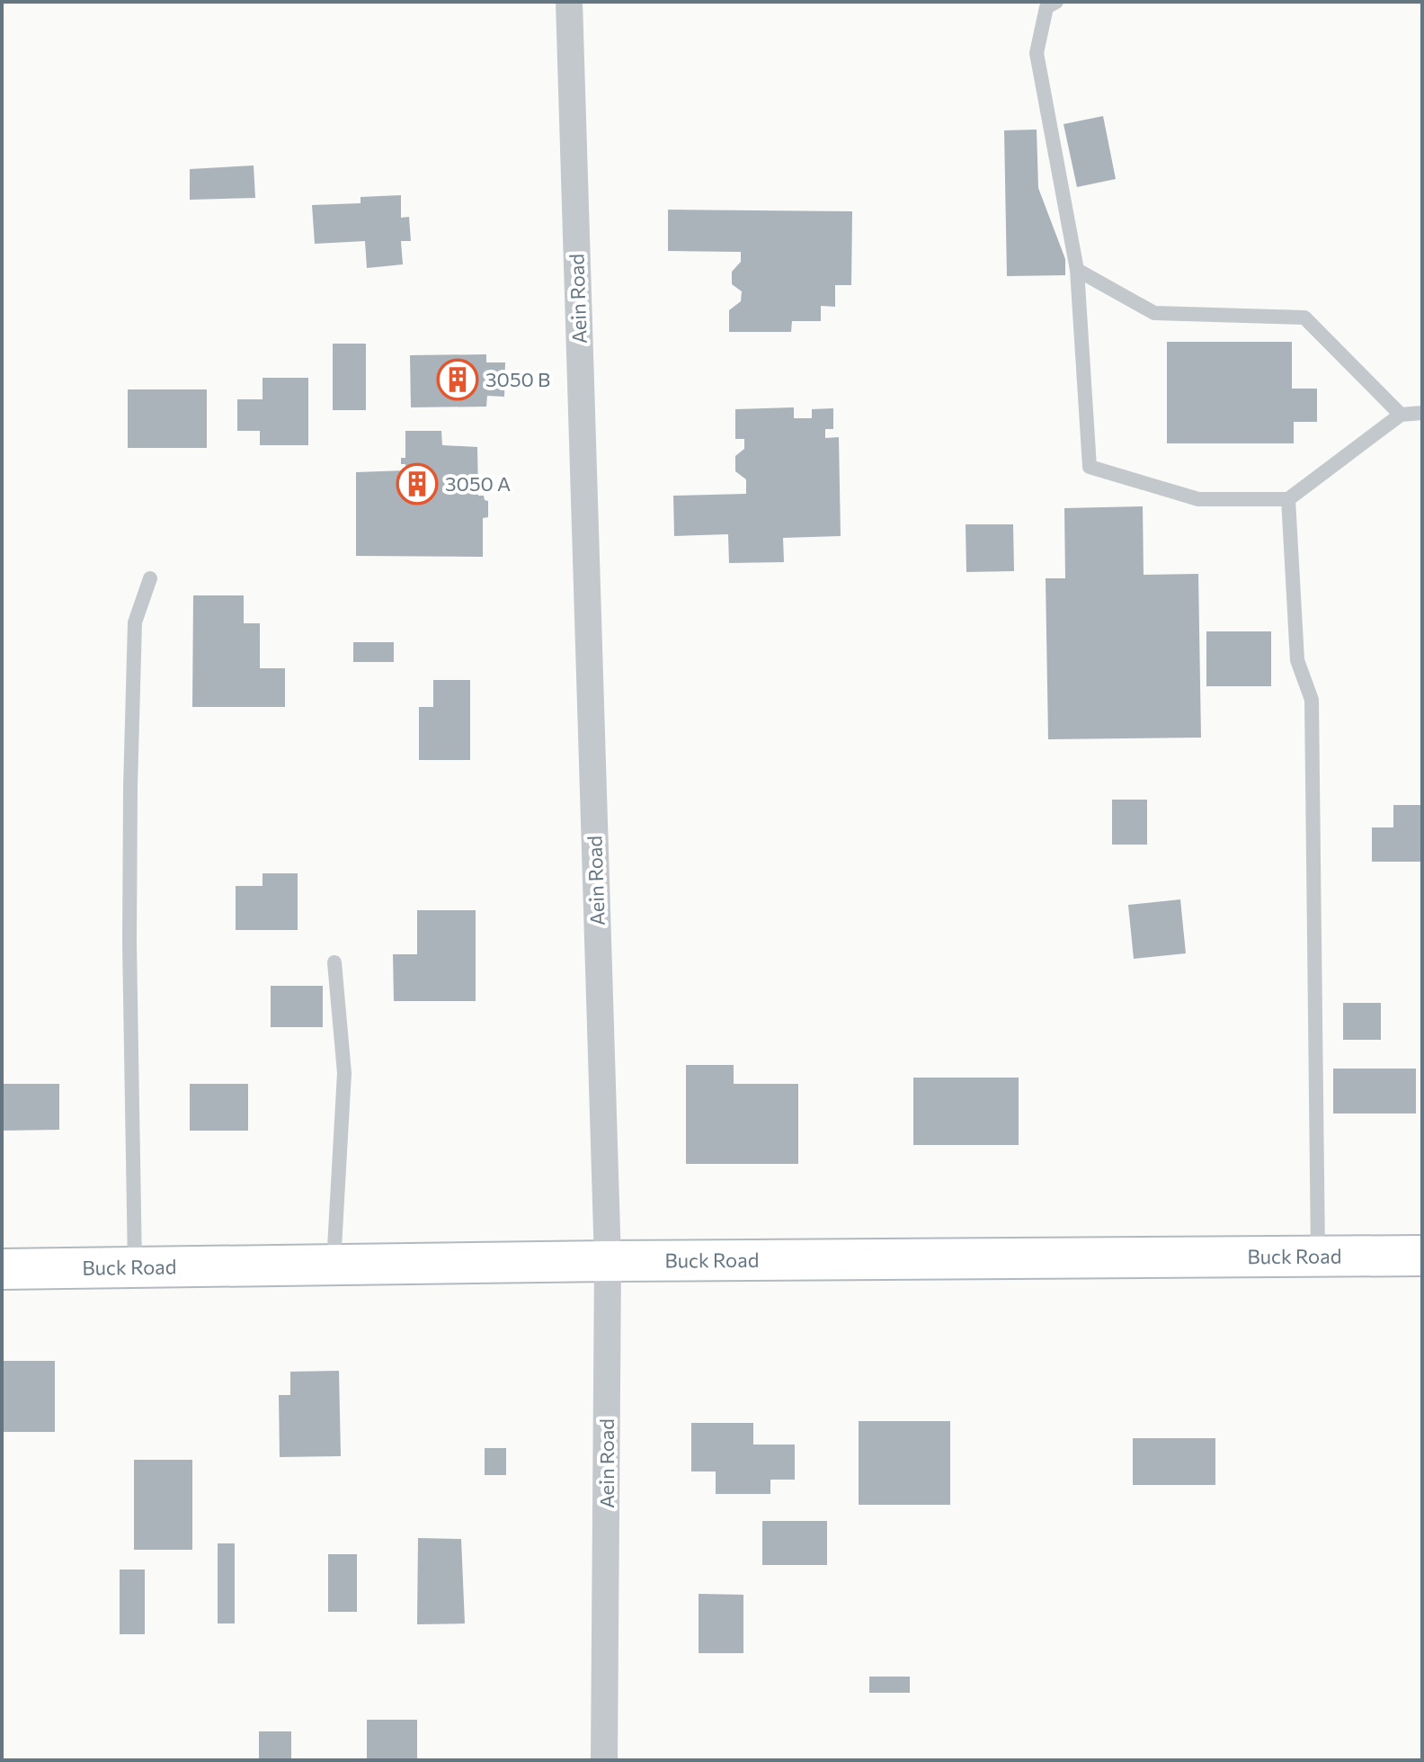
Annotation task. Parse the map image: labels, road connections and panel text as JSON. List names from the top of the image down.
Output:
{
  "streets": {
    "street": ["Aein Road", "Buck Road"]
  },
  "crossings": [
    ["Aein Road", "Buck Road"]
  ],
  "places": {
    "building": ["3050 B", "3050 A"]
  }
}
